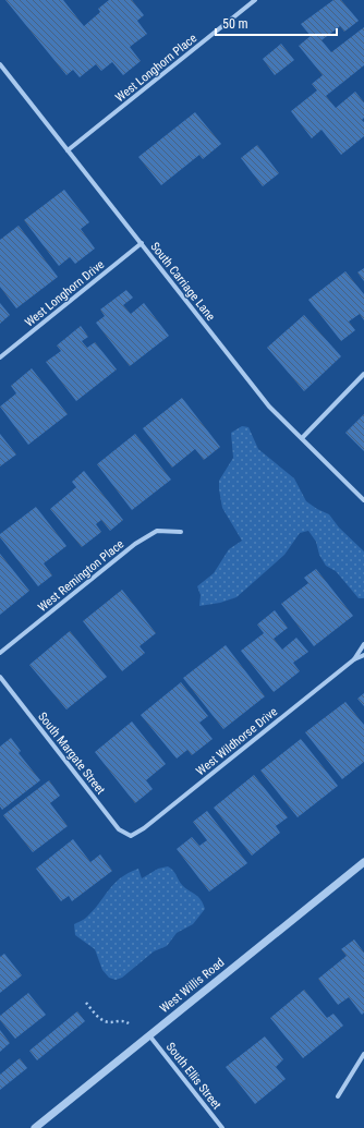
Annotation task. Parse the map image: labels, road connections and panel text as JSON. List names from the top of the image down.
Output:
{
  "streets": {
    "street": [
      "West Longhorn Place",
      "South Carriage Lane",
      "West Longhorn Drive",
      "West Remington Place",
      "West Wildhorse Drive",
      "South Margate Street",
      "West Willis Road",
      "South Ellis Street"
    ]
  },
  "crossings": [
    ["West Longhorn Place", "South Carriage Lane"],
    ["South Carriage Lane", "West Longhorn Drive"],
    ["West Wildhorse Drive", "South Margate Street"],
    ["West Willis Road", "South Ellis Street"]
  ],
  "scale_bar": "50 m"
}
